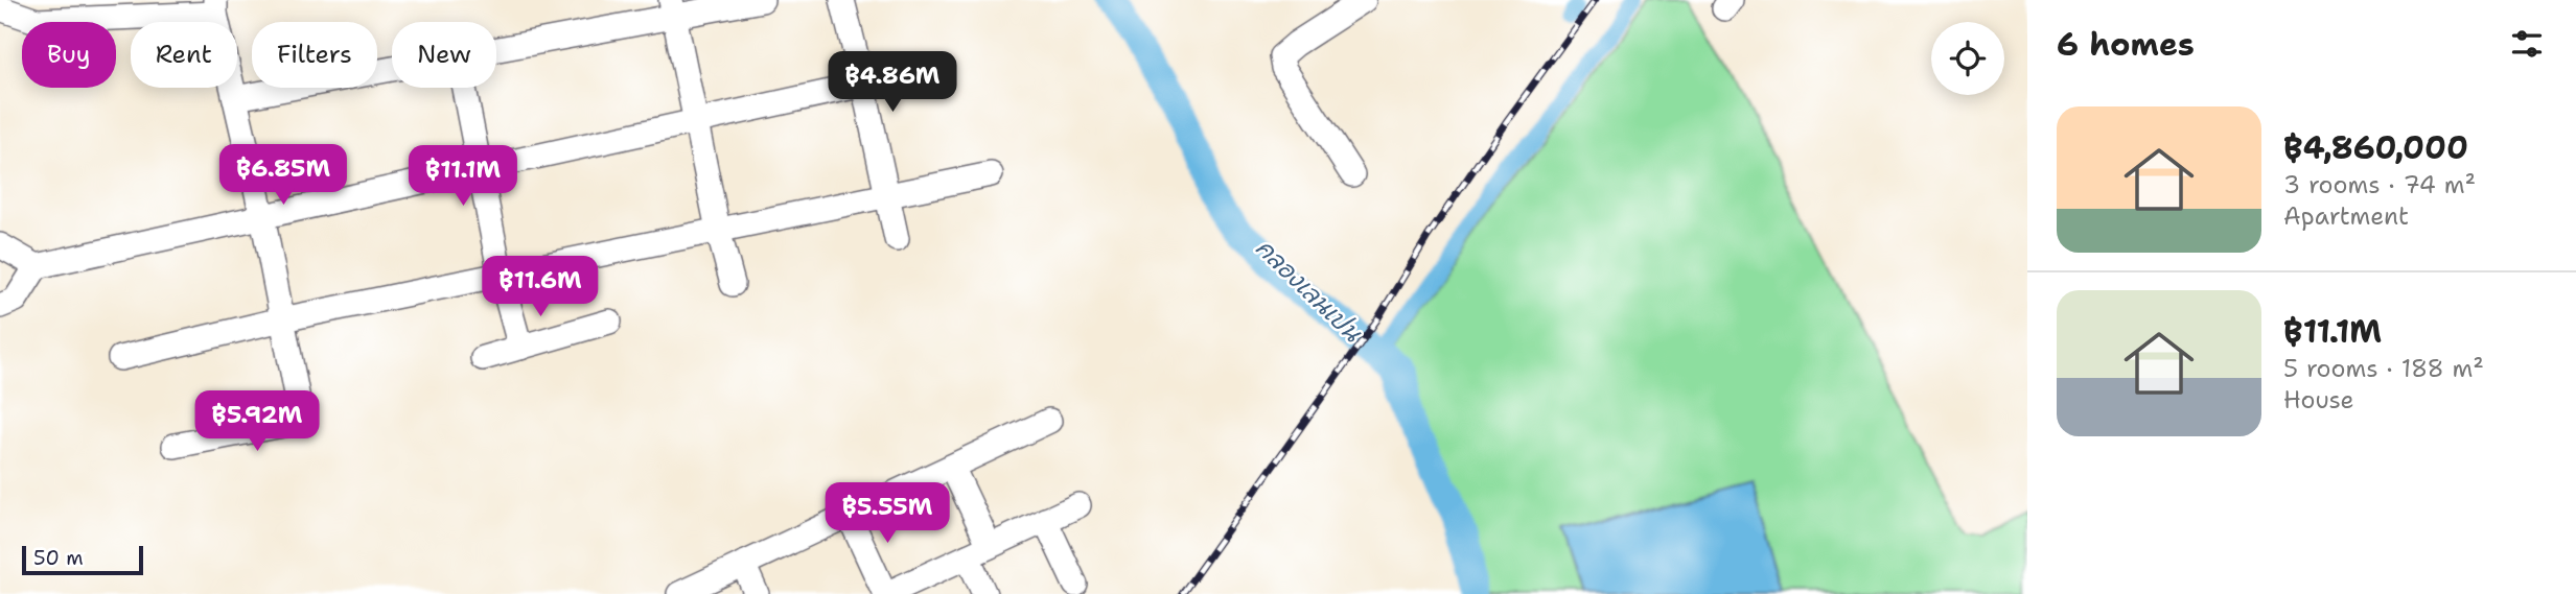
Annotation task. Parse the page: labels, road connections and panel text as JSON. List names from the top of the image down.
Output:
{
  "water": ["คลองเลนเปน"],
  "scale_bar": "50 m",
  "page": {
    "heading": "6 homes",
    "chip": [
      "Buy",
      "Rent",
      "Filters",
      "New"
    ],
    "price": [
      "฿4.86M",
      "฿6.85M",
      "฿11.1M",
      "฿11.6M",
      "฿5.92M",
      "฿5.55M"
    ],
    "list": [
      {
        "name": "฿4,860,000",
        "note": "3 rooms · 74 m² · Apartment"
      },
      {
        "name": "฿11.1M",
        "note": "5 rooms · 188 m² · House"
      }
    ],
    "scale": "50 m"
  }
}
